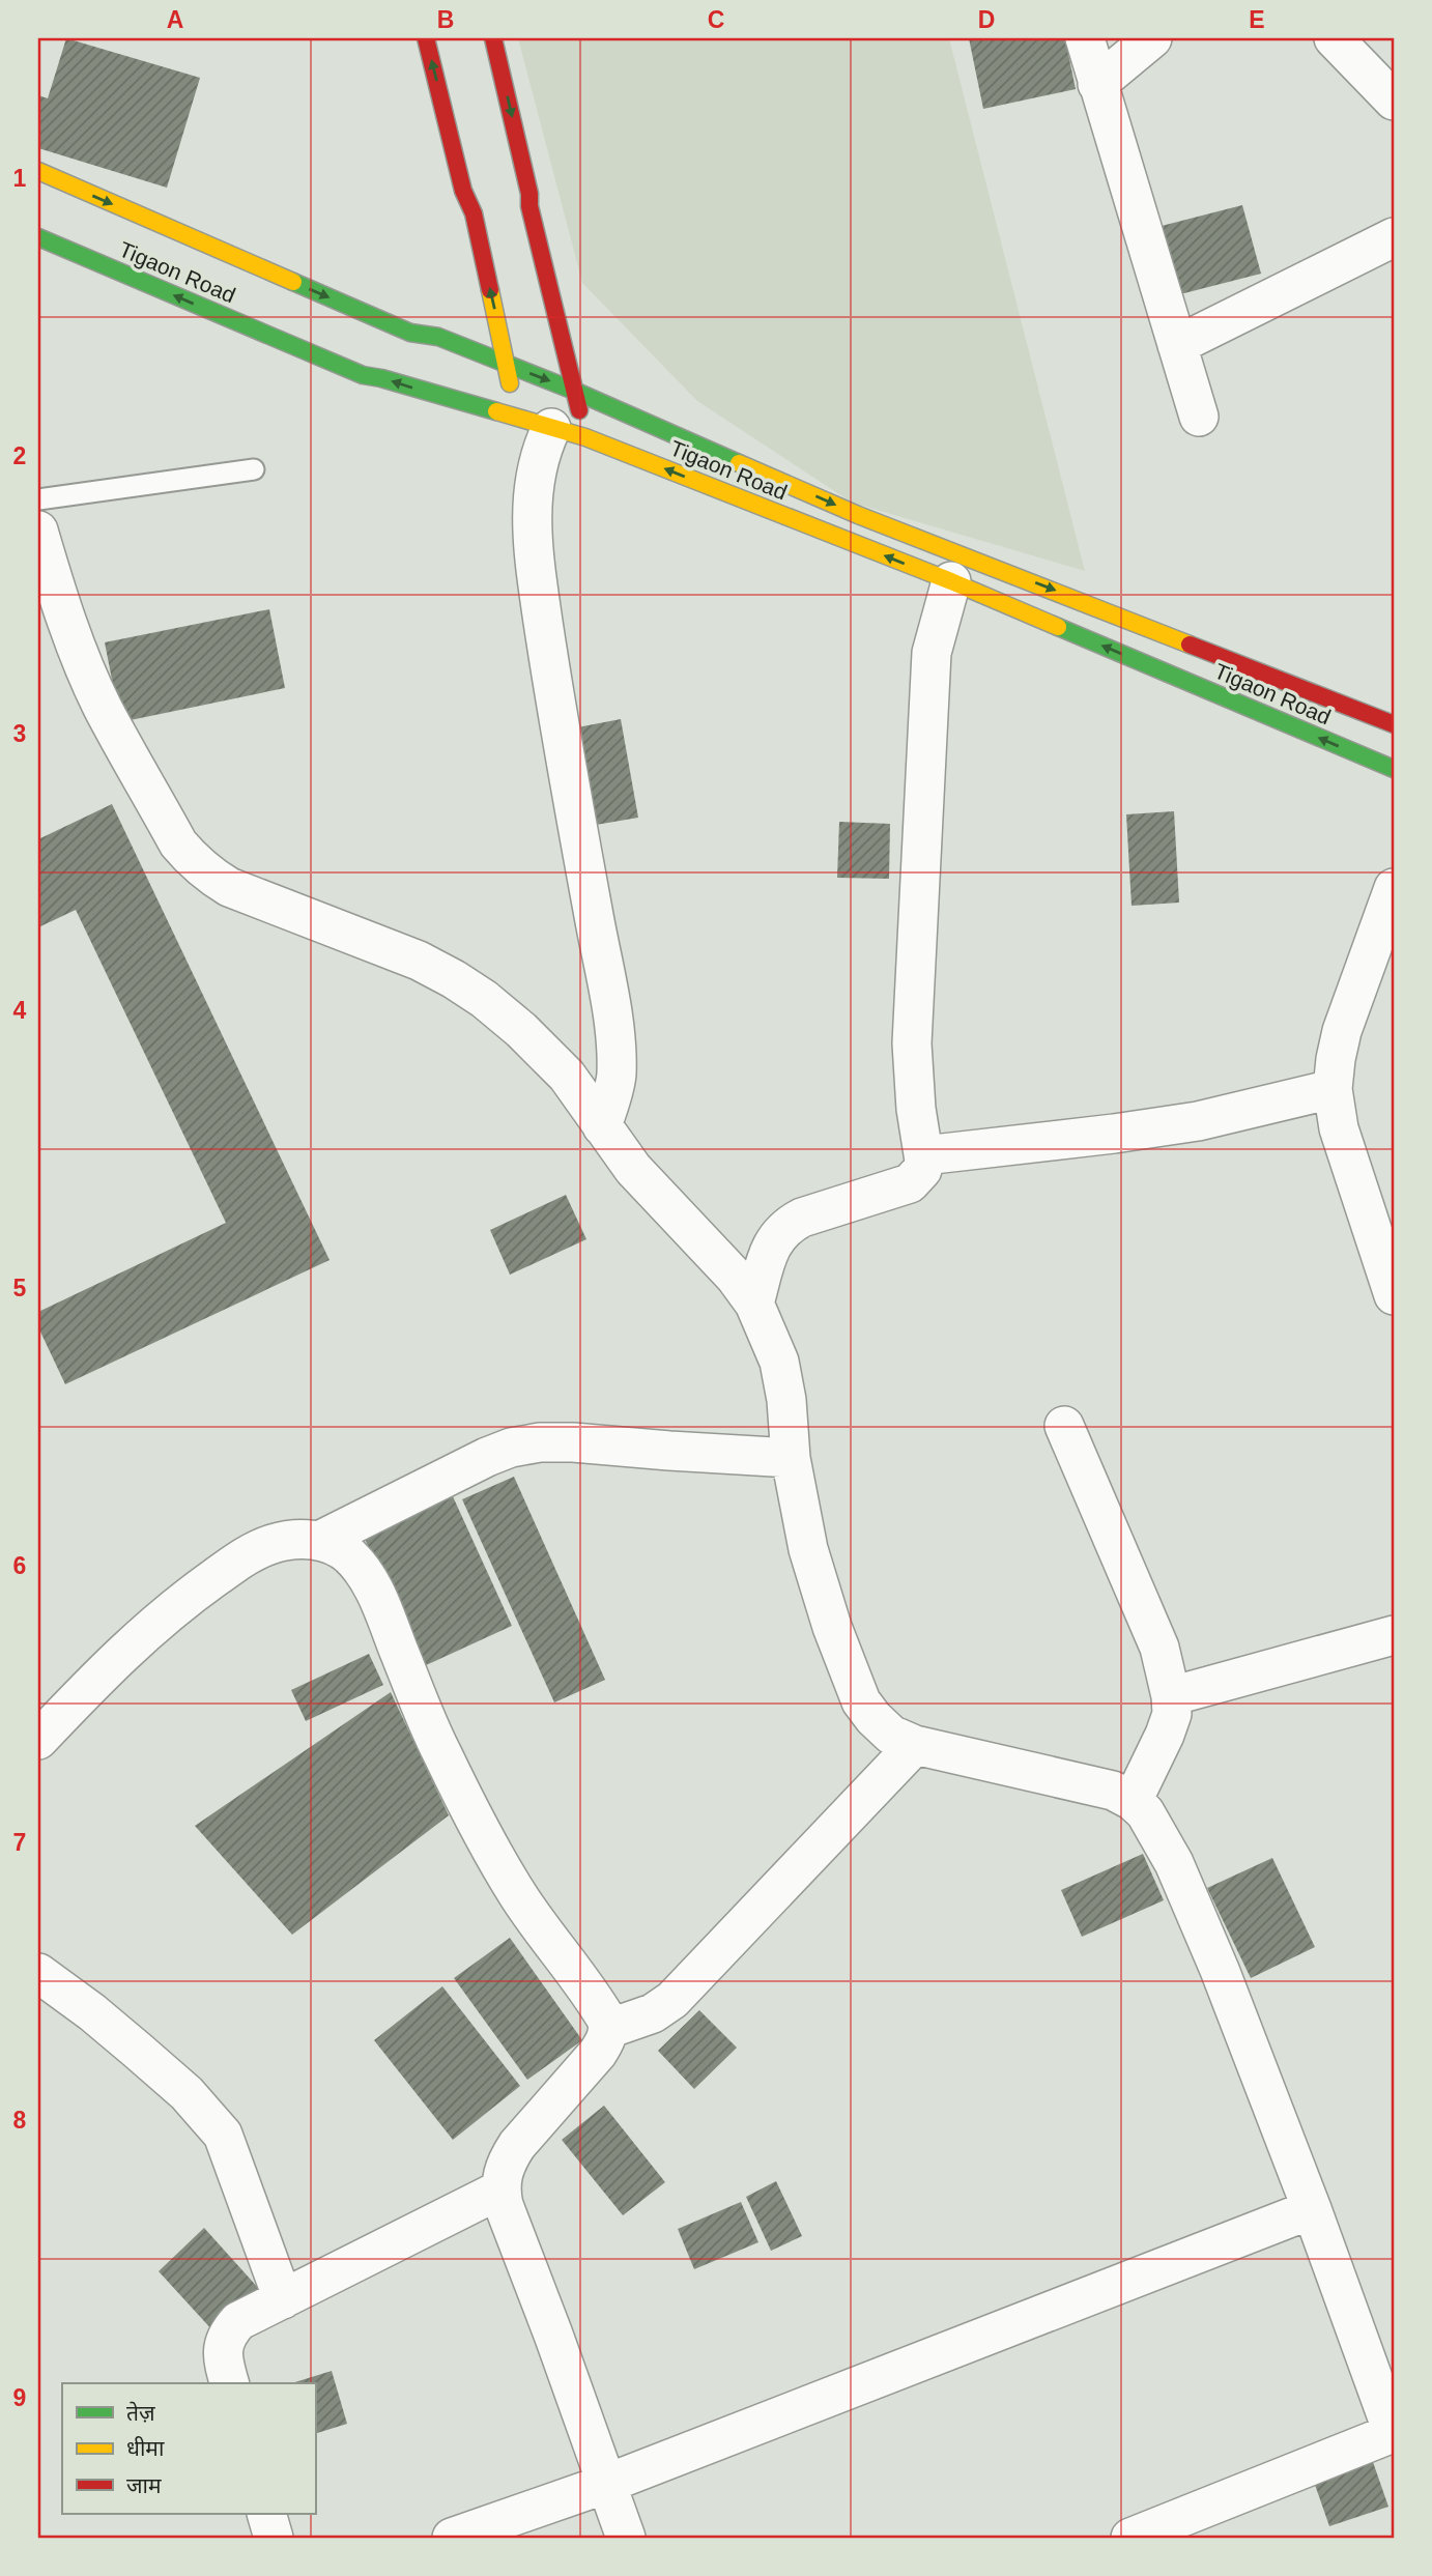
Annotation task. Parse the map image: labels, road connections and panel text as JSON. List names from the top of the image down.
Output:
{
  "streets": {
    "street": ["Tigaon Road"]
  },
  "legend": ["तेज़", "धीमा", "जाम"],
  "grid": {
    "columns": [
      "A",
      "B",
      "C",
      "D",
      "E"
    ],
    "rows": [
      "1",
      "2",
      "3",
      "4",
      "5",
      "6",
      "7",
      "8",
      "9"
    ]
  }
}
